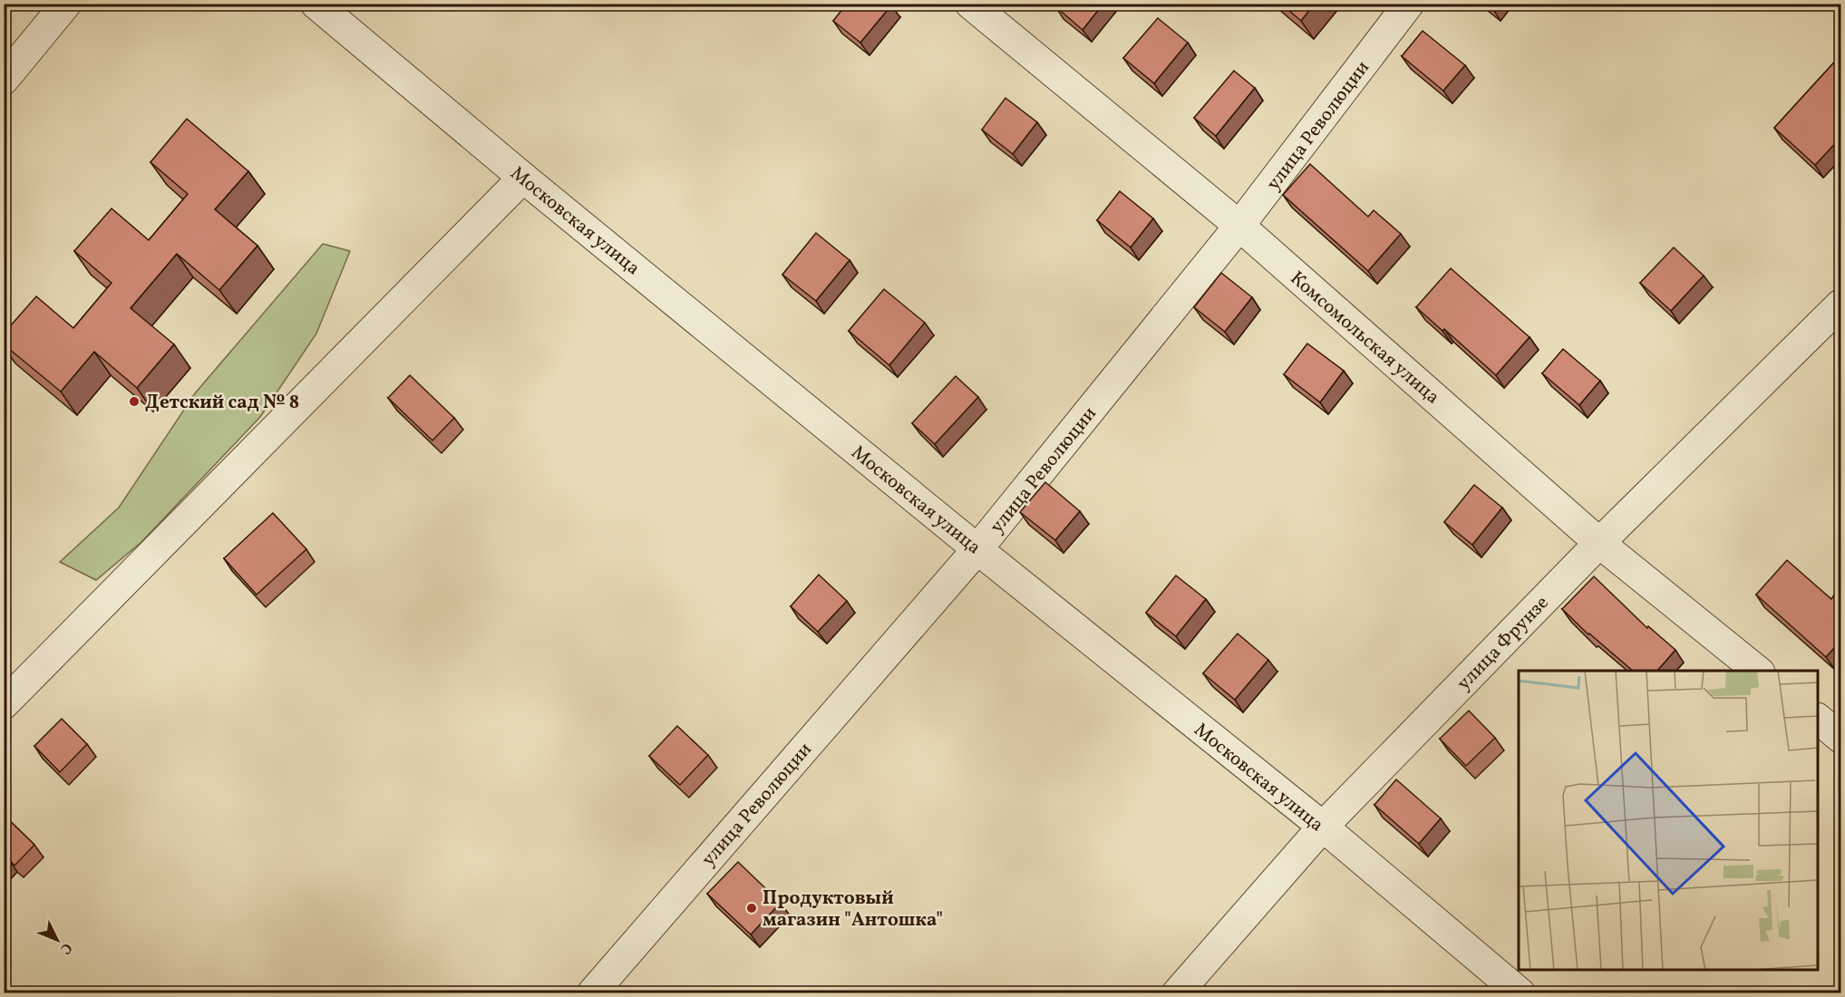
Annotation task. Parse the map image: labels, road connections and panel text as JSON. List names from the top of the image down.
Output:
{
  "streets": {
    "street": [
      "улица Революции",
      "Московская улица",
      "Комсомольская улица",
      "улица Фрунзе"
    ]
  },
  "crossings": [
    ["улица Революции", "Московская улица"],
    ["улица Революции", "Комсомольская улица"],
    ["Московская улица", "улица Фрунзе"],
    ["Комсомольская улица", "улица Фрунзе"]
  ],
  "places": ["Детский сад № 8", "Продуктовый магазин \"Антошка\""],
  "north": "bottom right"
}
